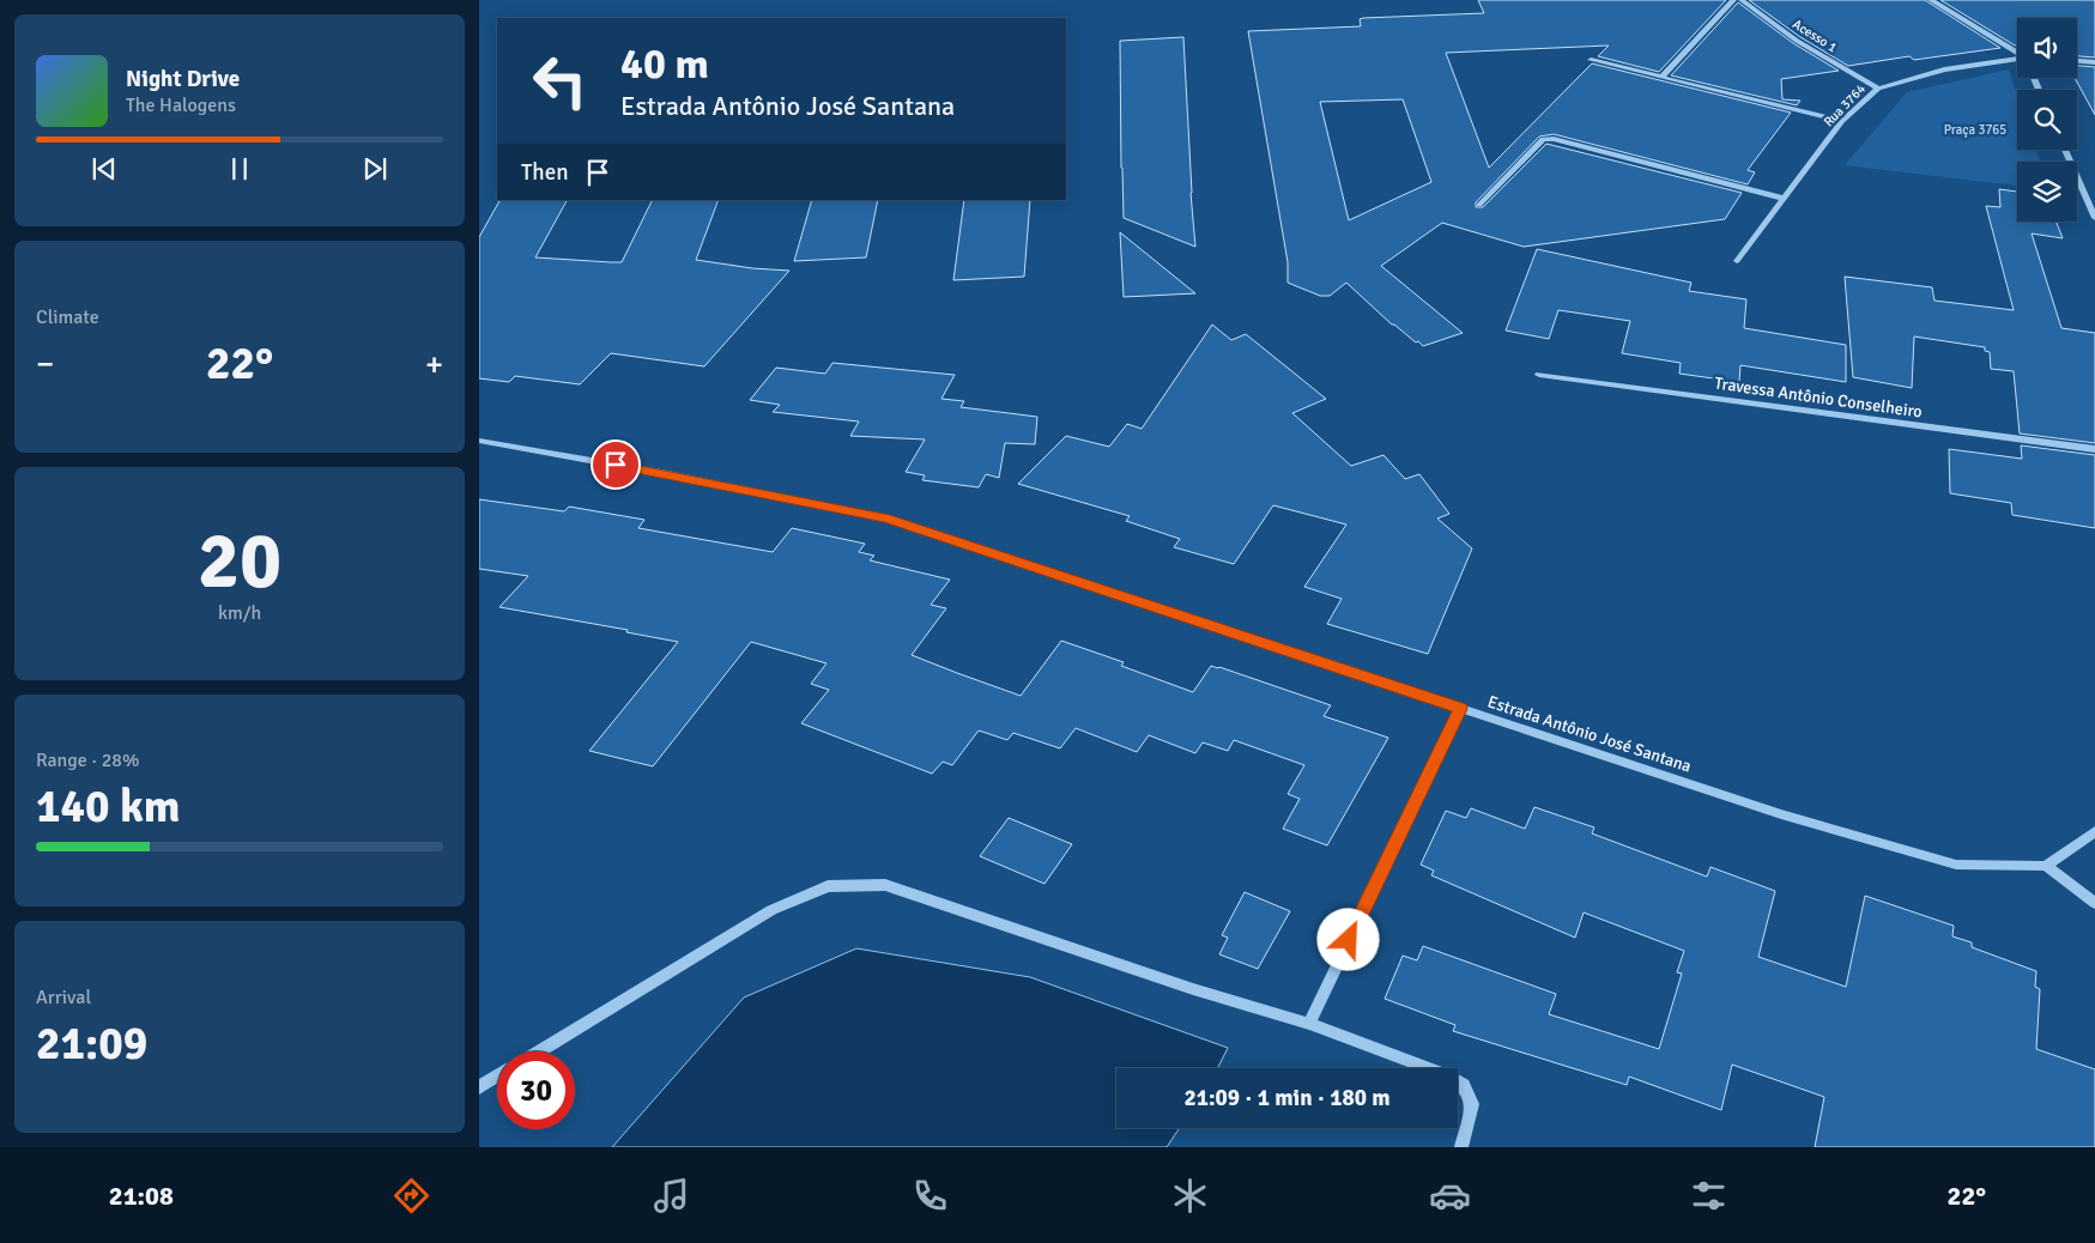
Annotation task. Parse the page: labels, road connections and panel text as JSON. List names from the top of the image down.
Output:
{
  "streets": {
    "street": [
      "Acesso 1",
      "Rua 3764",
      "Travessa Antônio Conselheiro",
      "Estrada Antônio José Santana"
    ]
  },
  "crossings": [
    ["Acesso 1", "Rua 3764"]
  ],
  "parks": ["Praça 3765"],
  "page": {
    "turn": ["40 m", "Estrada Antônio José Santana"],
    "song": ["Night Drive", "The Halogens"],
    "then": "Then",
    "tile": [
      "Climate",
      ["20", "km/h"],
      ["Range · 28%", "140 km"],
      ["Arrival", "21:09"]
    ],
    "heat": ["−", "22°", "+"],
    "limit": "30",
    "trip": "21:09 · 1 min · 180 m",
    "tabs": ["21:08", "22°"]
  }
}
